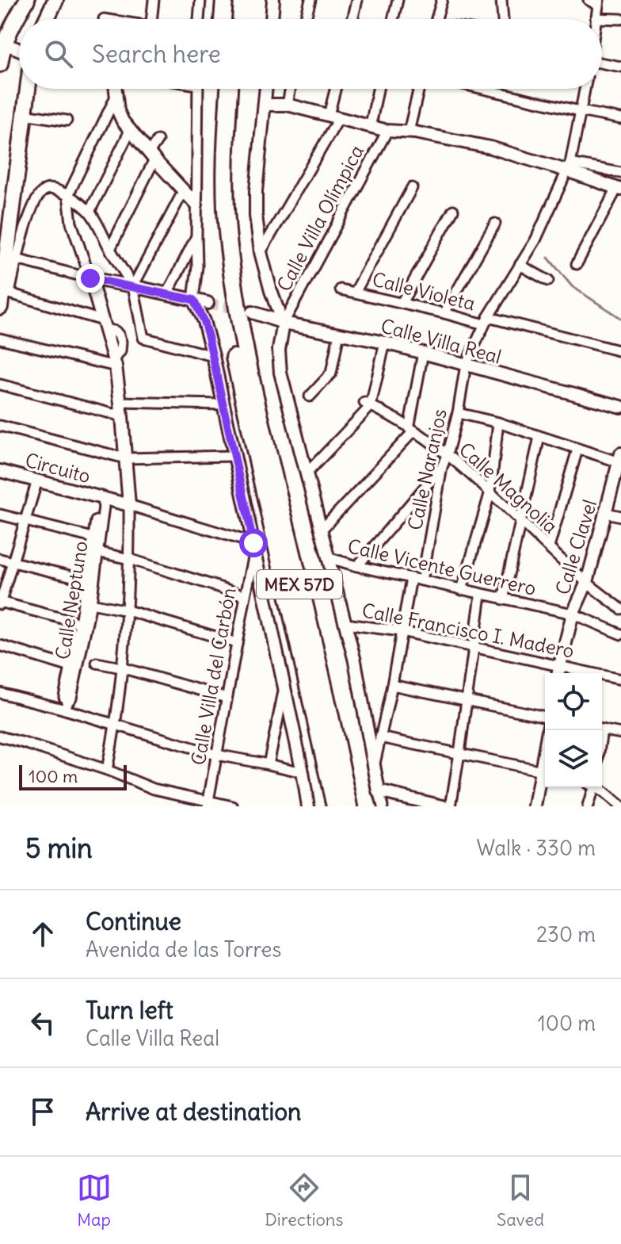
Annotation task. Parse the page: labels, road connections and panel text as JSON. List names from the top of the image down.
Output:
{
  "streets": {
    "highway": ["MEX 57D"],
    "street": [
      "Calle Villa Olímpica",
      "Calle Violeta",
      "Calle Villa Real",
      "Circuito",
      "Calle Naranjos",
      "Calle Magnolia",
      "Calle Clavel",
      "Calle Vicente Guerrero",
      "Calle Neptuno",
      "Calle Francisco I. Madero",
      "Calle Villa del Carbón"
    ]
  },
  "crossings": [
    ["Calle Villa Olímpica", "Calle Villa Real"],
    ["Calle Violeta", "Calle Naranjos"],
    ["Calle Villa Real", "Calle Naranjos"],
    ["Circuito", "Calle Neptuno"],
    ["Calle Naranjos", "Calle Magnolia"],
    ["Calle Naranjos", "Calle Vicente Guerrero"],
    ["Calle Magnolia", "Calle Clavel"],
    ["Calle Clavel", "Calle Vicente Guerrero"],
    ["Calle Clavel", "Calle Francisco I. Madero"]
  ],
  "scale_bar": "100 m",
  "page": {
    "search": "Search here",
    "scale": "100 m",
    "heading": ["5 min", "Walk · 330 m"],
    "list": [
      ["Continue", "Avenida de las Torres", "230 m"],
      ["Turn left", "Calle Villa Real", "100 m"],
      "Arrive at destination"
    ],
    "nav": ["Map", "Directions", "Saved"]
  }
}
